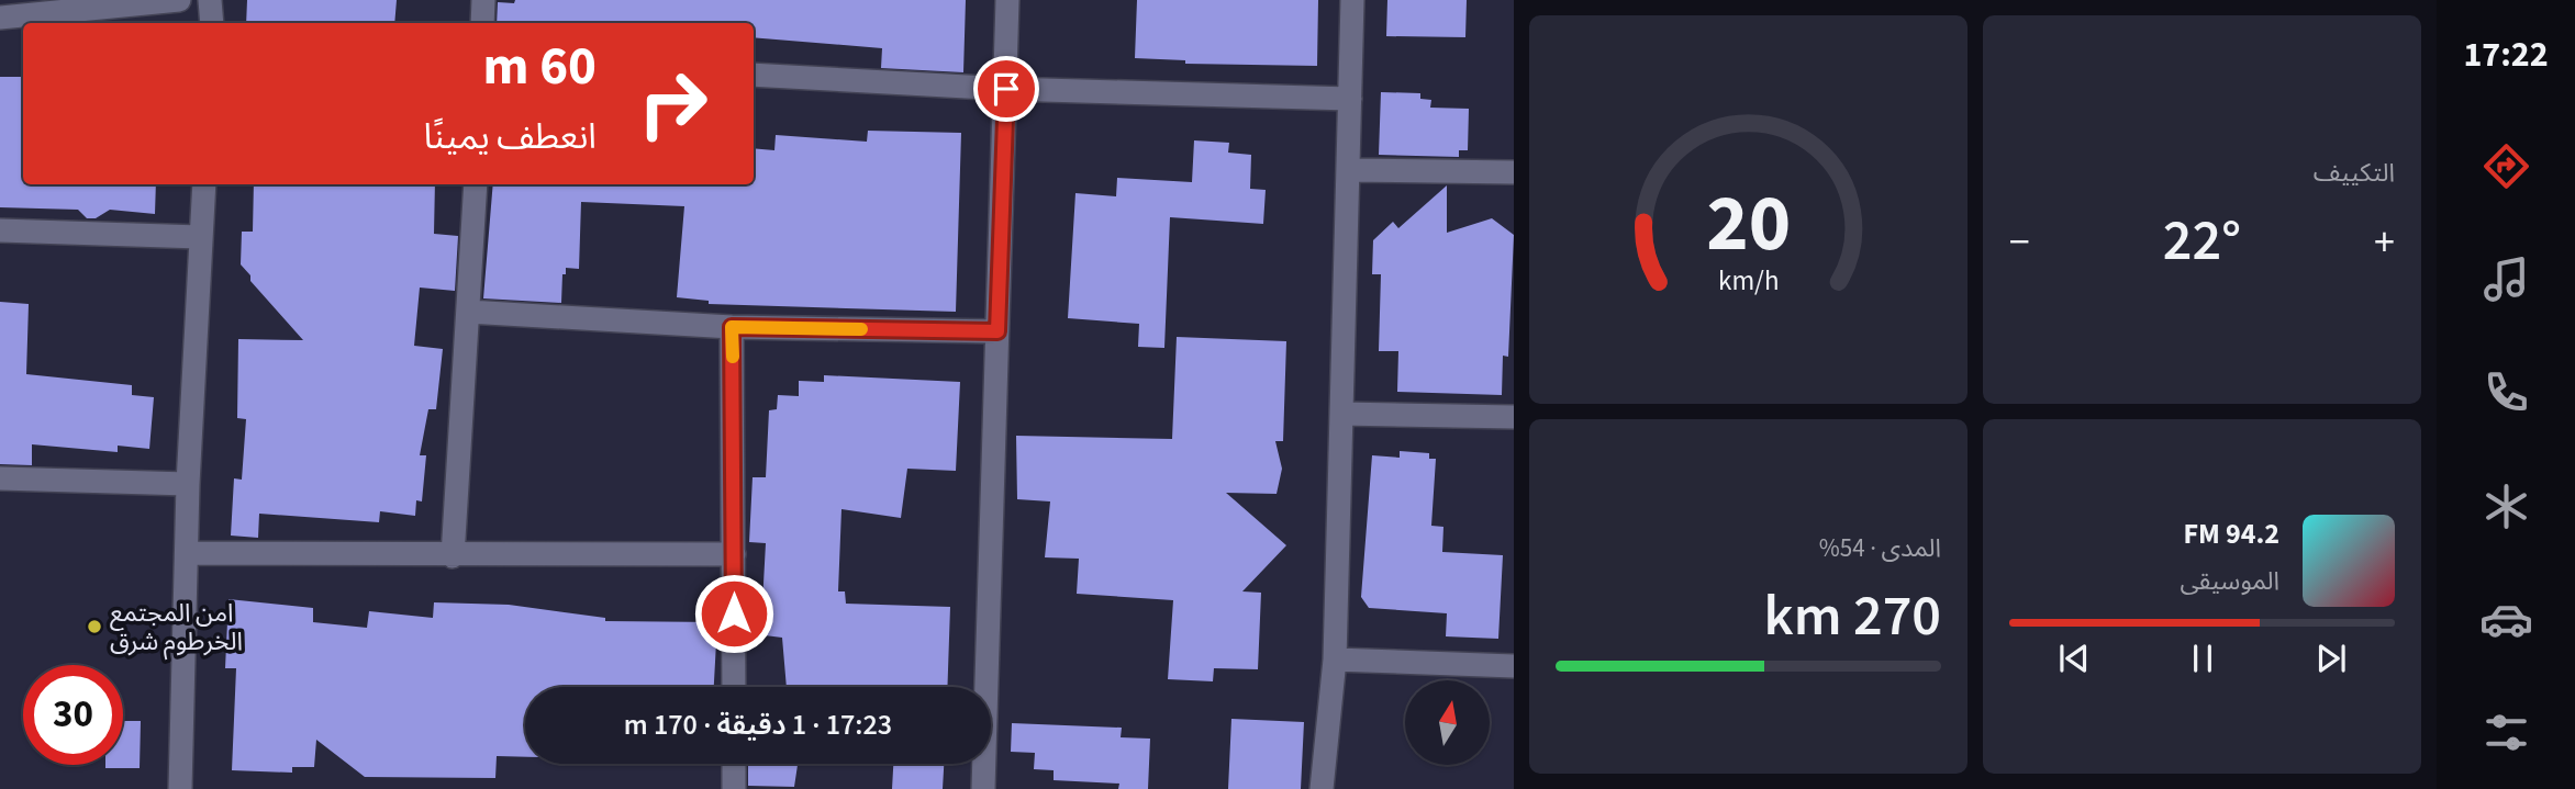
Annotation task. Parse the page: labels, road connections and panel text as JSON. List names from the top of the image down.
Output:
{
  "places": ["امن المجتمع الخرطوم شرق"],
  "north": "top",
  "page": {
    "tabs": "17:22",
    "tile": [
      "التكييف",
      ["المدى · 54%", "270 km"]
    ],
    "turn": ["60 m", "انعطف يمينًا"],
    "heat": ["−", "22°", "+"],
    "song": ["94.2 FM", "الموسيقى"],
    "limit": "30",
    "trip": "17:23 · 1 دقيقة · 170 m",
    "gauge": ["20", "km/h"]
  }
}
